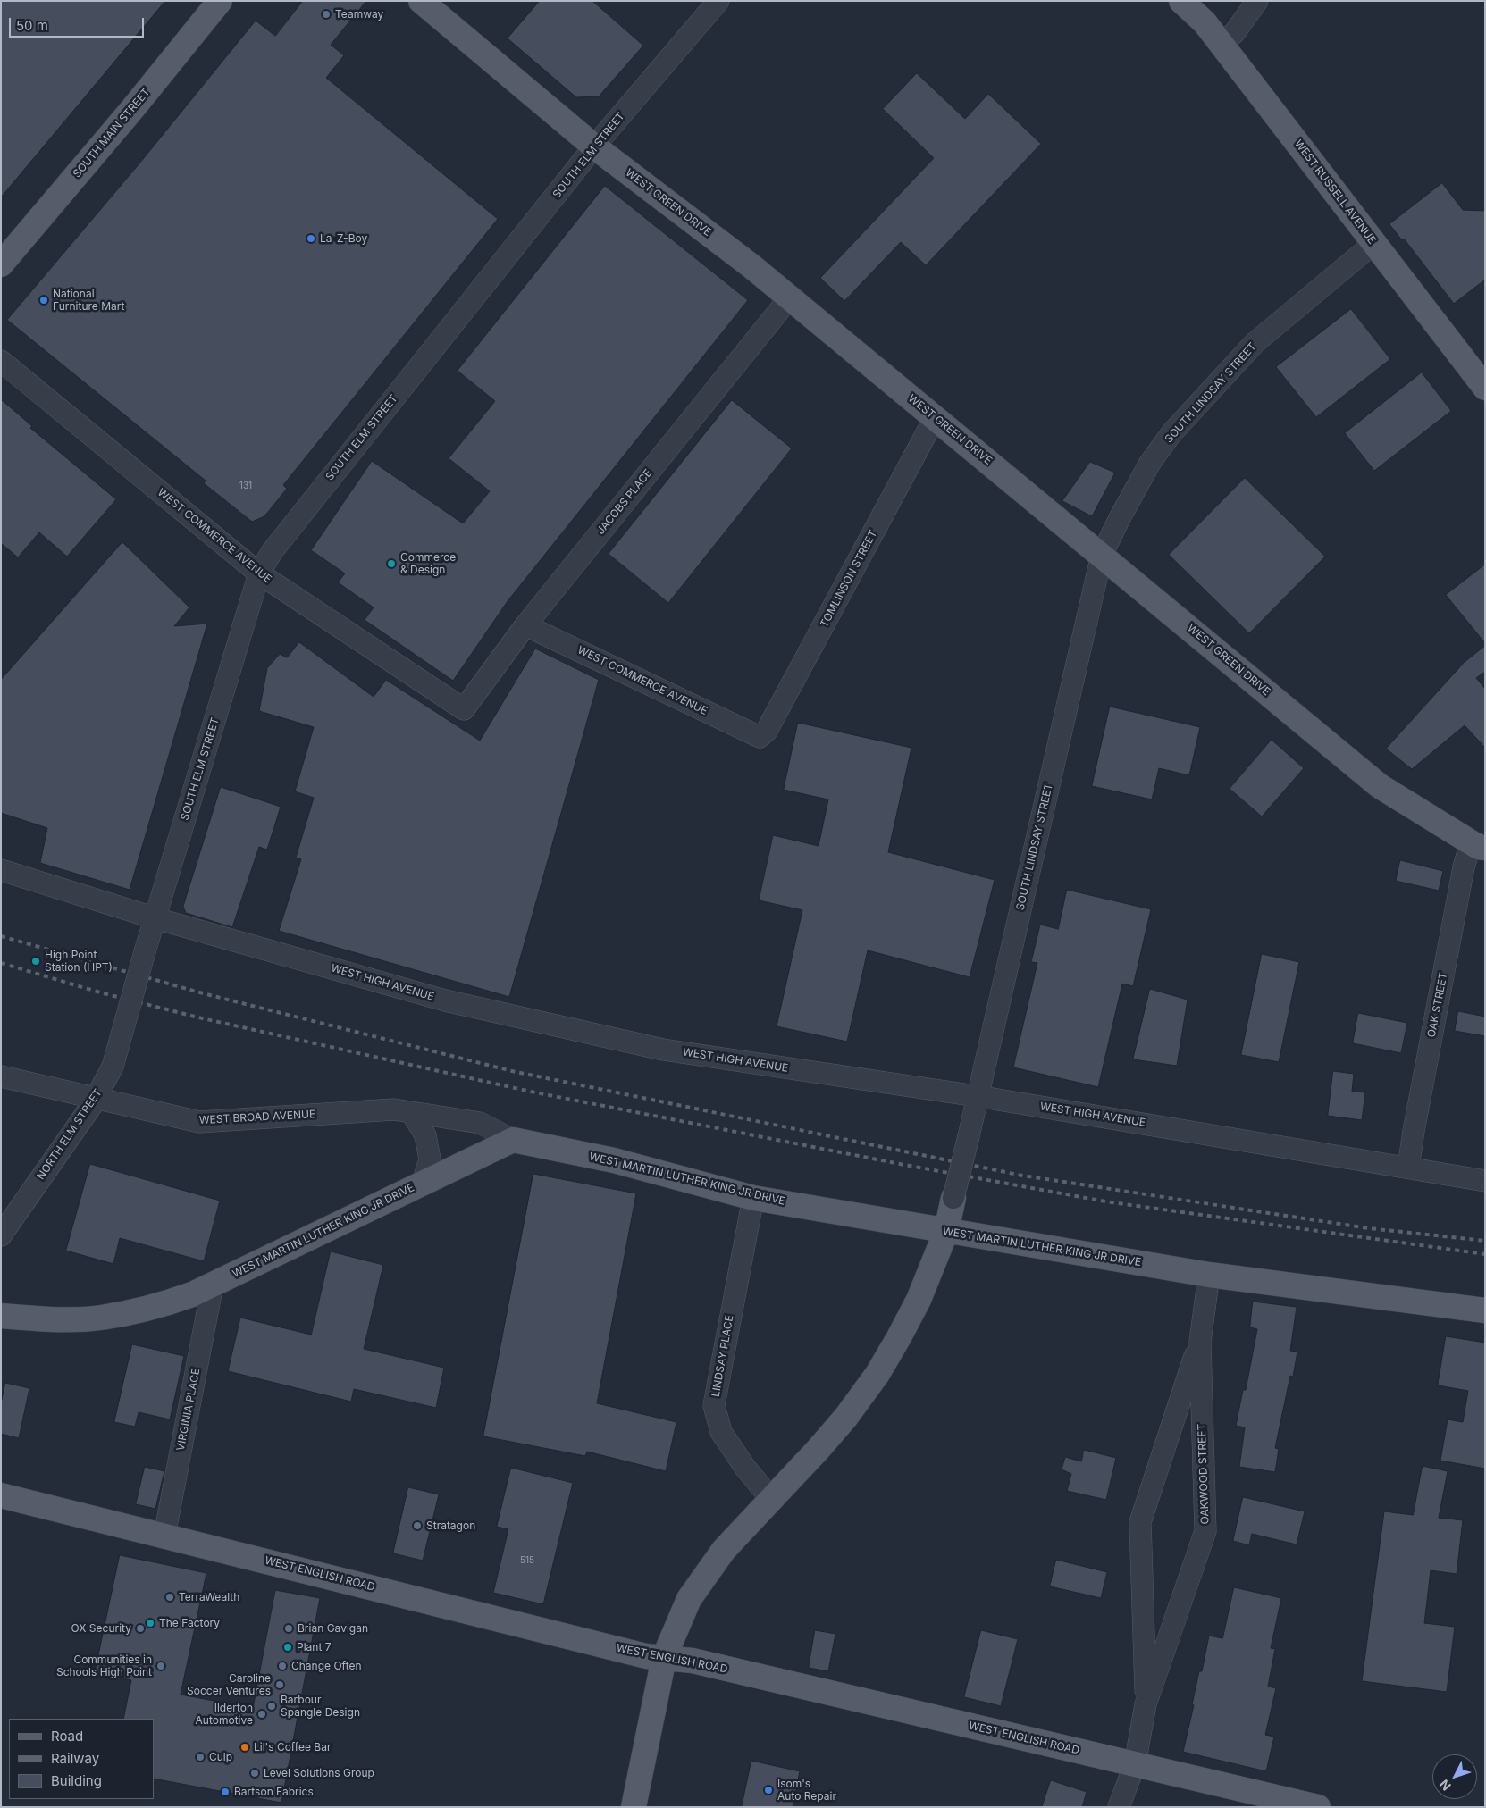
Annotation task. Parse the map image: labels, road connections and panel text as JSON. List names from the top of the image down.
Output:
{
  "streets": {
    "main road": [
      "SOUTH MAIN STREET",
      "WEST RUSSELL AVENUE",
      "WEST GREEN DRIVE",
      "SOUTH LINDSAY STREET",
      "WEST MARTIN LUTHER KING JR DRIVE",
      "WEST ENGLISH ROAD"
    ],
    "street": [
      "SOUTH ELM STREET",
      "JACOBS PLACE",
      "WEST COMMERCE AVENUE",
      "TOMLINSON STREET",
      "WEST HIGH AVENUE",
      "OAK STREET",
      "WEST BROAD AVENUE",
      "NORTH ELM STREET",
      "LINDSAY PLACE",
      "VIRGINIA PLACE",
      "OAKWOOD STREET"
    ]
  },
  "crossings": [
    ["SOUTH ELM STREET", "WEST GREEN DRIVE"],
    ["SOUTH ELM STREET", "WEST COMMERCE AVENUE"],
    ["SOUTH ELM STREET", "WEST HIGH AVENUE"],
    ["SOUTH ELM STREET", "NORTH ELM STREET"],
    ["WEST RUSSELL AVENUE", "SOUTH LINDSAY STREET"],
    ["WEST GREEN DRIVE", "SOUTH LINDSAY STREET"],
    ["WEST GREEN DRIVE", "JACOBS PLACE"],
    ["WEST GREEN DRIVE", "TOMLINSON STREET"],
    ["WEST GREEN DRIVE", "OAK STREET"],
    ["SOUTH LINDSAY STREET", "WEST HIGH AVENUE"],
    ["SOUTH LINDSAY STREET", "WEST MARTIN LUTHER KING JR DRIVE"],
    ["SOUTH LINDSAY STREET", "LINDSAY PLACE"],
    ["SOUTH LINDSAY STREET", "WEST ENGLISH ROAD"],
    ["JACOBS PLACE", "WEST COMMERCE AVENUE"],
    ["WEST COMMERCE AVENUE", "TOMLINSON STREET"],
    ["WEST HIGH AVENUE", "OAK STREET"],
    ["WEST BROAD AVENUE", "NORTH ELM STREET"],
    ["WEST BROAD AVENUE", "WEST MARTIN LUTHER KING JR DRIVE"],
    ["WEST MARTIN LUTHER KING JR DRIVE", "LINDSAY PLACE"],
    ["WEST MARTIN LUTHER KING JR DRIVE", "VIRGINIA PLACE"],
    ["WEST MARTIN LUTHER KING JR DRIVE", "OAKWOOD STREET"],
    ["VIRGINIA PLACE", "WEST ENGLISH ROAD"],
    ["OAKWOOD STREET", "WEST ENGLISH ROAD"]
  ],
  "places": [
    "Teamway",
    "La-Z-Boy",
    "National Furniture Mart",
    "Commerce & Design",
    "High Point Station (HPT)",
    "Stratagon",
    "TerraWealth",
    "The Factory",
    "OX Security",
    "Brian Gavigan",
    "Plant 7",
    "Communities in Schools High Point",
    "Change Often",
    "Caroline Soccer Ventures",
    "Barbour Spangle Design",
    "Ilderton Automotive",
    "Lil's Coffee Bar",
    "Culp",
    "Level Solutions Group",
    "Isom's Auto Repair",
    "Bartson Fabrics"
  ],
  "house_numbers": ["131", "515"],
  "legend": ["Road", "Railway", "Building"],
  "scale_bar": "50 m",
  "north": "bottom left"
}
